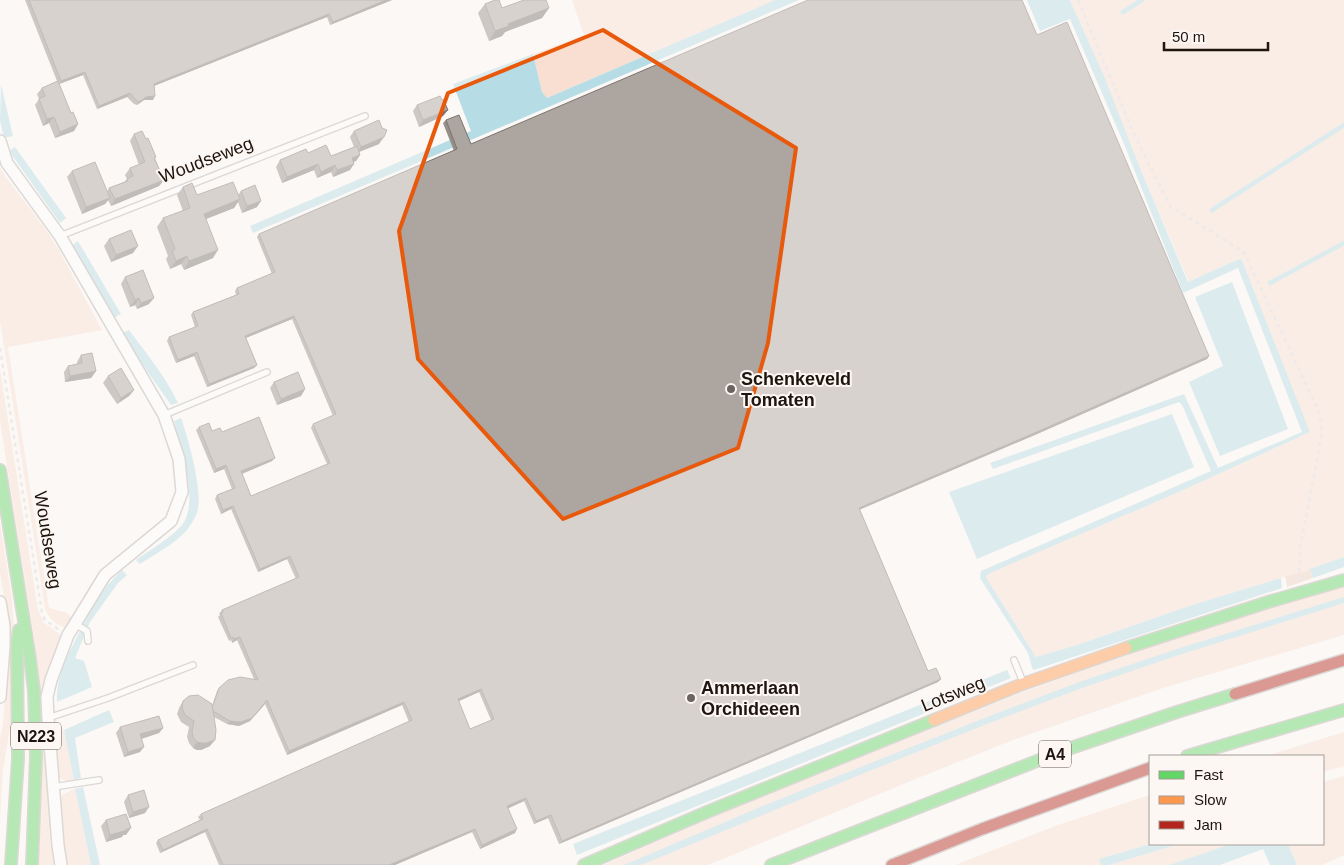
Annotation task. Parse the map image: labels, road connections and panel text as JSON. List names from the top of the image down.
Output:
{
  "streets": {
    "main road": [
      "Woudseweg",
      "Lotsweg",
      "N223",
      "A4"
    ]
  },
  "places": ["Schenkeveld Tomaten", "Ammerlaan Orchideeen"],
  "legend": ["Fast", "Slow", "Jam"],
  "scale_bar": "50 m"
}
